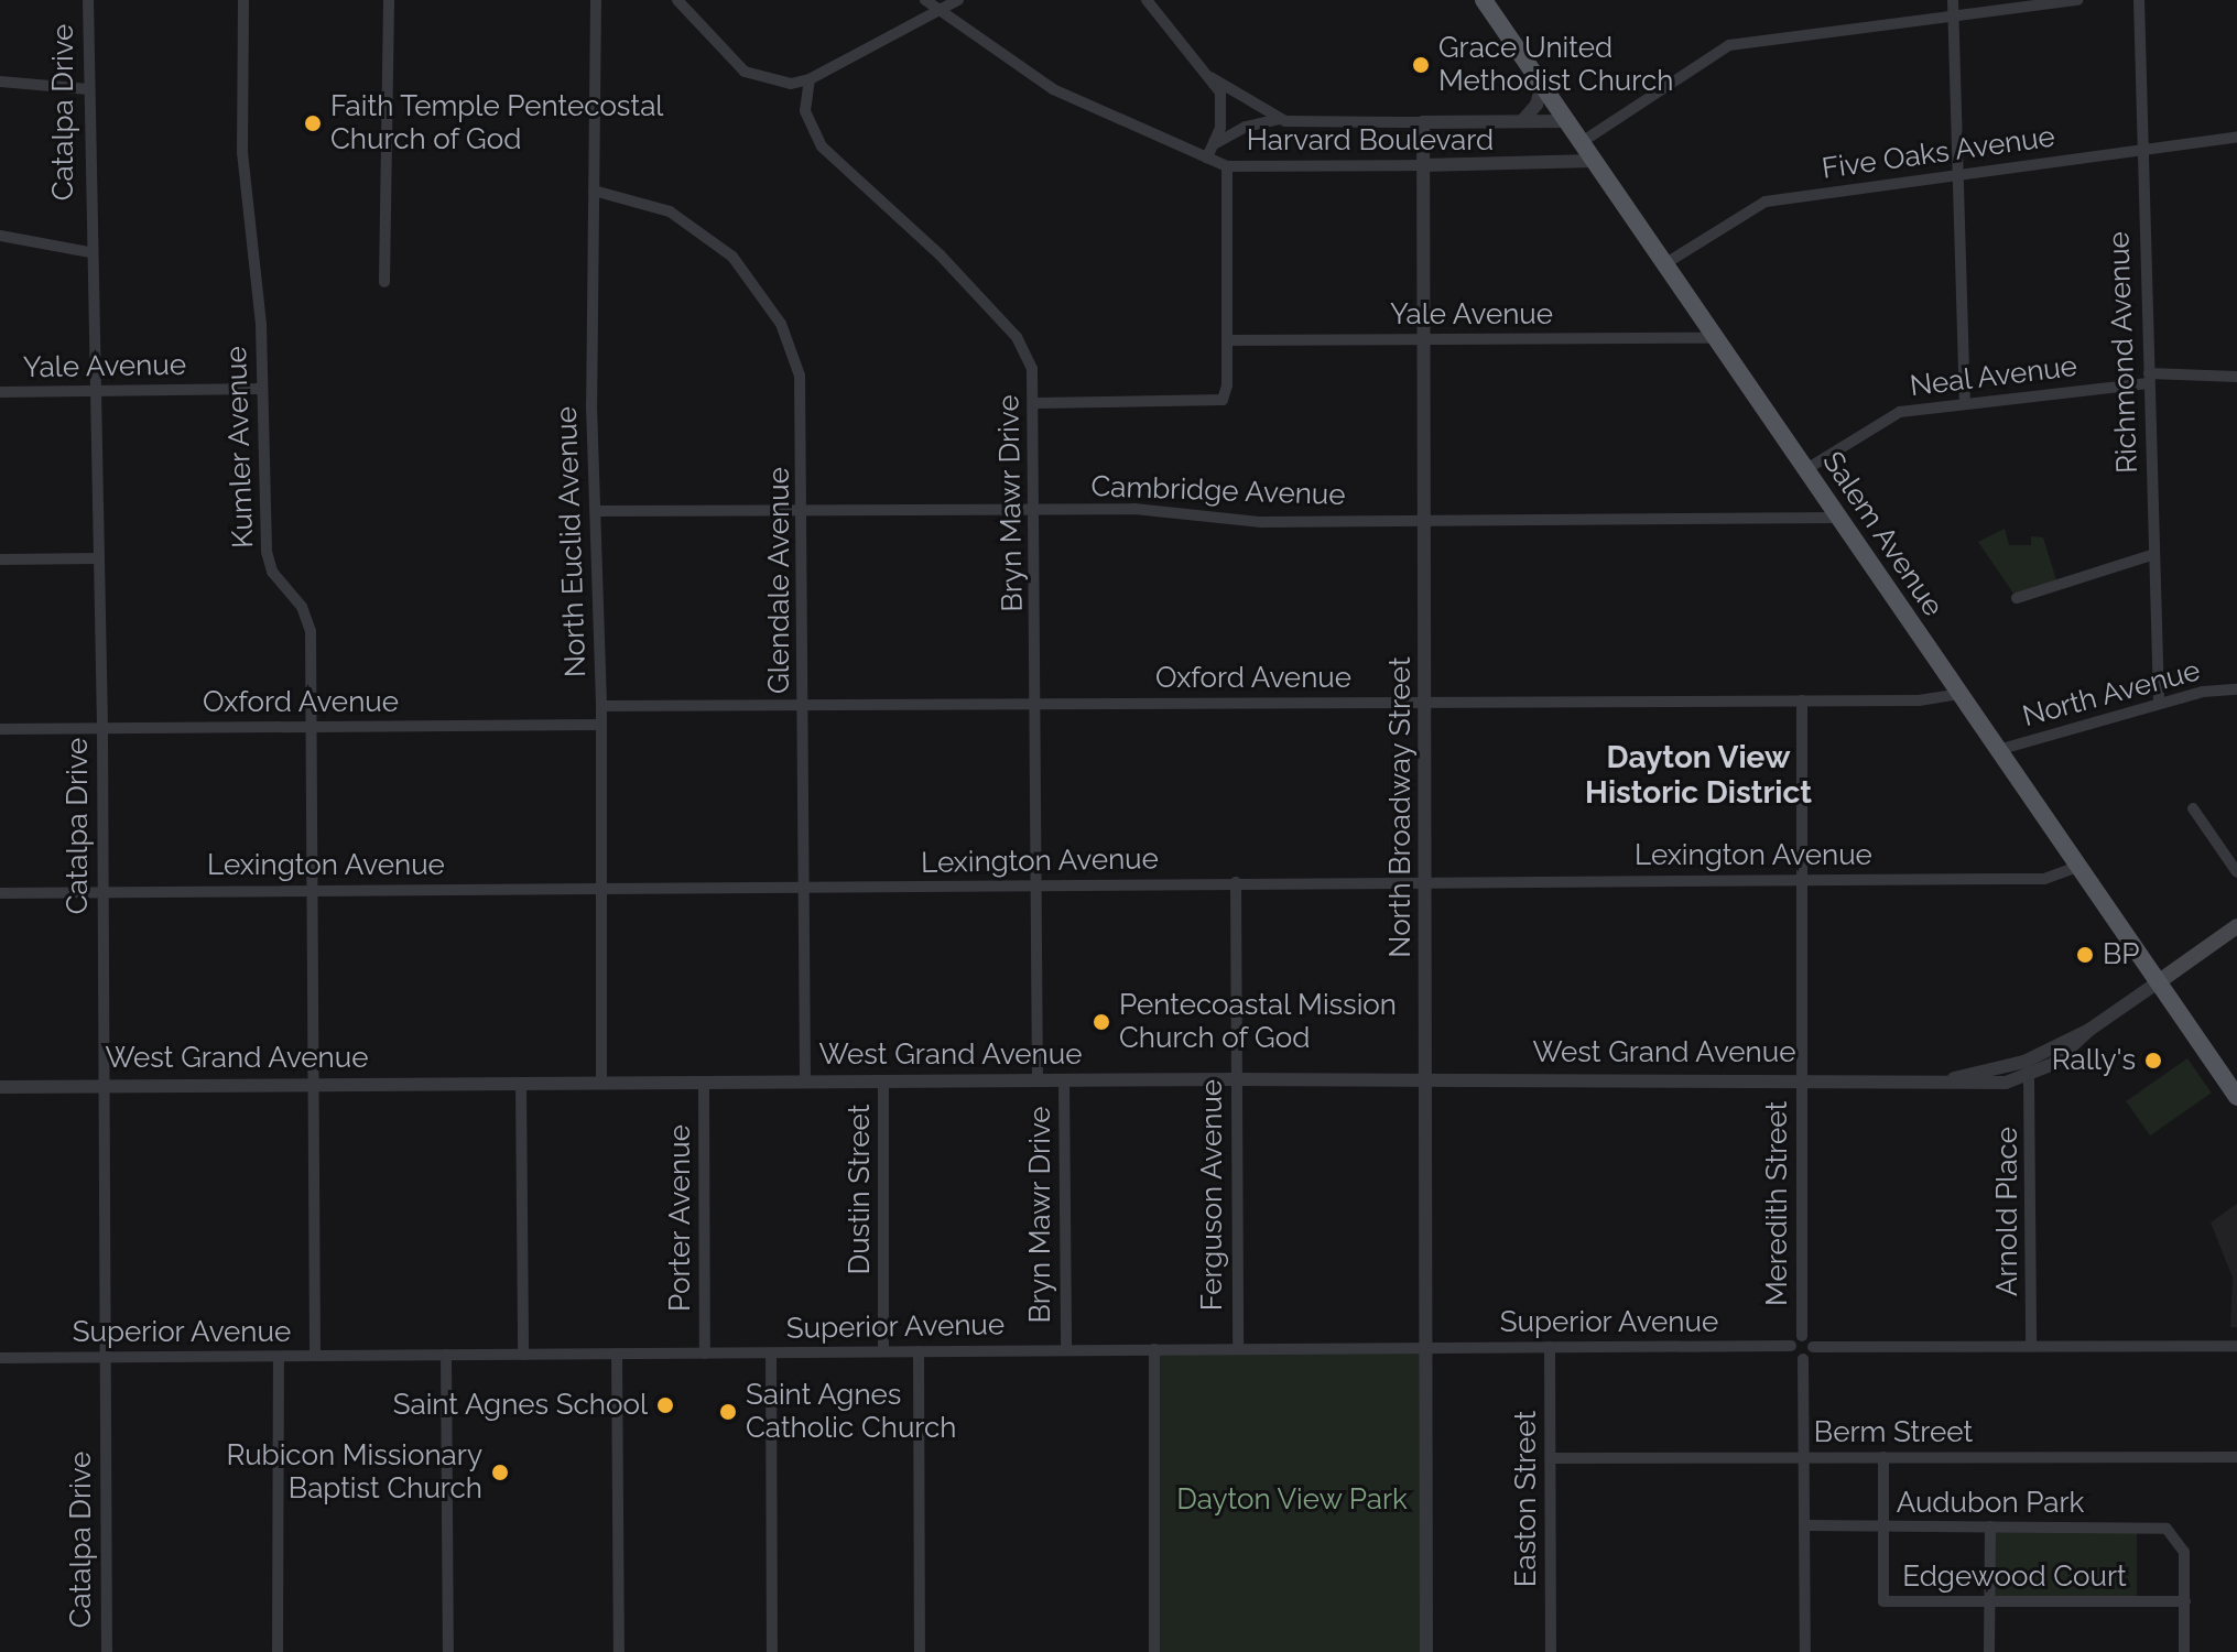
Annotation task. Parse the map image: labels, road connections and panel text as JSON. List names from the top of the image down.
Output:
{
  "streets": {
    "main road": ["Salem Avenue", "West Grand Avenue"],
    "street": [
      "Catalpa Drive",
      "Harvard Boulevard",
      "Five Oaks Avenue",
      "Yale Avenue",
      "Richmond Avenue",
      "Neal Avenue",
      "Kumler Avenue",
      "Cambridge Avenue",
      "Bryn Mawr Drive",
      "North Euclid Avenue",
      "Glendale Avenue",
      "Oxford Avenue",
      "North Avenue",
      "North Broadway Street",
      "Lexington Avenue",
      "Dustin Street",
      "Ferguson Avenue",
      "Meredith Street",
      "Arnold Place",
      "Porter Avenue",
      "Superior Avenue",
      "Berm Street",
      "Easton Street",
      "Audubon Park",
      "Edgewood Court"
    ]
  },
  "crossings": [
    ["Catalpa Drive", "Yale Avenue"],
    ["Catalpa Drive", "Oxford Avenue"],
    ["Catalpa Drive", "Lexington Avenue"],
    ["Catalpa Drive", "West Grand Avenue"],
    ["Catalpa Drive", "Superior Avenue"],
    ["Harvard Boulevard", "Salem Avenue"],
    ["Harvard Boulevard", "North Broadway Street"],
    ["Five Oaks Avenue", "Richmond Avenue"],
    ["Five Oaks Avenue", "Salem Avenue"],
    ["Yale Avenue", "Kumler Avenue"],
    ["Yale Avenue", "Salem Avenue"],
    ["Yale Avenue", "North Broadway Street"],
    ["Richmond Avenue", "Neal Avenue"],
    ["Richmond Avenue", "North Avenue"],
    ["Neal Avenue", "Salem Avenue"],
    ["Kumler Avenue", "Oxford Avenue"],
    ["Kumler Avenue", "Lexington Avenue"],
    ["Kumler Avenue", "West Grand Avenue"],
    ["Kumler Avenue", "Superior Avenue"],
    ["Cambridge Avenue", "Bryn Mawr Drive"],
    ["Cambridge Avenue", "Salem Avenue"],
    ["Cambridge Avenue", "North Euclid Avenue"],
    ["Cambridge Avenue", "Glendale Avenue"],
    ["Cambridge Avenue", "North Broadway Street"],
    ["Bryn Mawr Drive", "Oxford Avenue"],
    ["Bryn Mawr Drive", "Lexington Avenue"],
    ["Bryn Mawr Drive", "West Grand Avenue"],
    ["Bryn Mawr Drive", "Superior Avenue"],
    ["Salem Avenue", "Oxford Avenue"],
    ["Salem Avenue", "North Avenue"],
    ["Salem Avenue", "Lexington Avenue"],
    ["Salem Avenue", "West Grand Avenue"],
    ["North Euclid Avenue", "Glendale Avenue"],
    ["North Euclid Avenue", "Oxford Avenue"],
    ["North Euclid Avenue", "Lexington Avenue"],
    ["North Euclid Avenue", "West Grand Avenue"],
    ["Glendale Avenue", "Oxford Avenue"],
    ["Glendale Avenue", "Lexington Avenue"],
    ["Glendale Avenue", "West Grand Avenue"],
    ["Oxford Avenue", "North Broadway Street"],
    ["Oxford Avenue", "Meredith Street"],
    ["North Broadway Street", "Lexington Avenue"],
    ["North Broadway Street", "West Grand Avenue"],
    ["North Broadway Street", "Superior Avenue"],
    ["Lexington Avenue", "Ferguson Avenue"],
    ["Lexington Avenue", "Meredith Street"],
    ["West Grand Avenue", "Dustin Street"],
    ["West Grand Avenue", "Ferguson Avenue"],
    ["West Grand Avenue", "Meredith Street"],
    ["West Grand Avenue", "Arnold Place"],
    ["West Grand Avenue", "Porter Avenue"],
    ["Dustin Street", "Superior Avenue"],
    ["Ferguson Avenue", "Superior Avenue"],
    ["Porter Avenue", "Superior Avenue"],
    ["Superior Avenue", "Easton Street"],
    ["Berm Street", "Easton Street"],
    ["Berm Street", "Edgewood Court"],
    ["Audubon Park", "Edgewood Court"]
  ],
  "districts": ["Dayton View Historic District"],
  "parks": ["Dayton View Park"],
  "places": [
    "Grace United Methodist Church",
    "Faith Temple Pentecostal Church of God",
    "BP",
    "Pentecoastal Mission Church of God",
    "Rally's",
    "Saint Agnes School",
    "Saint Agnes Catholic Church",
    "Rubicon Missionary Baptist Church"
  ]
}
